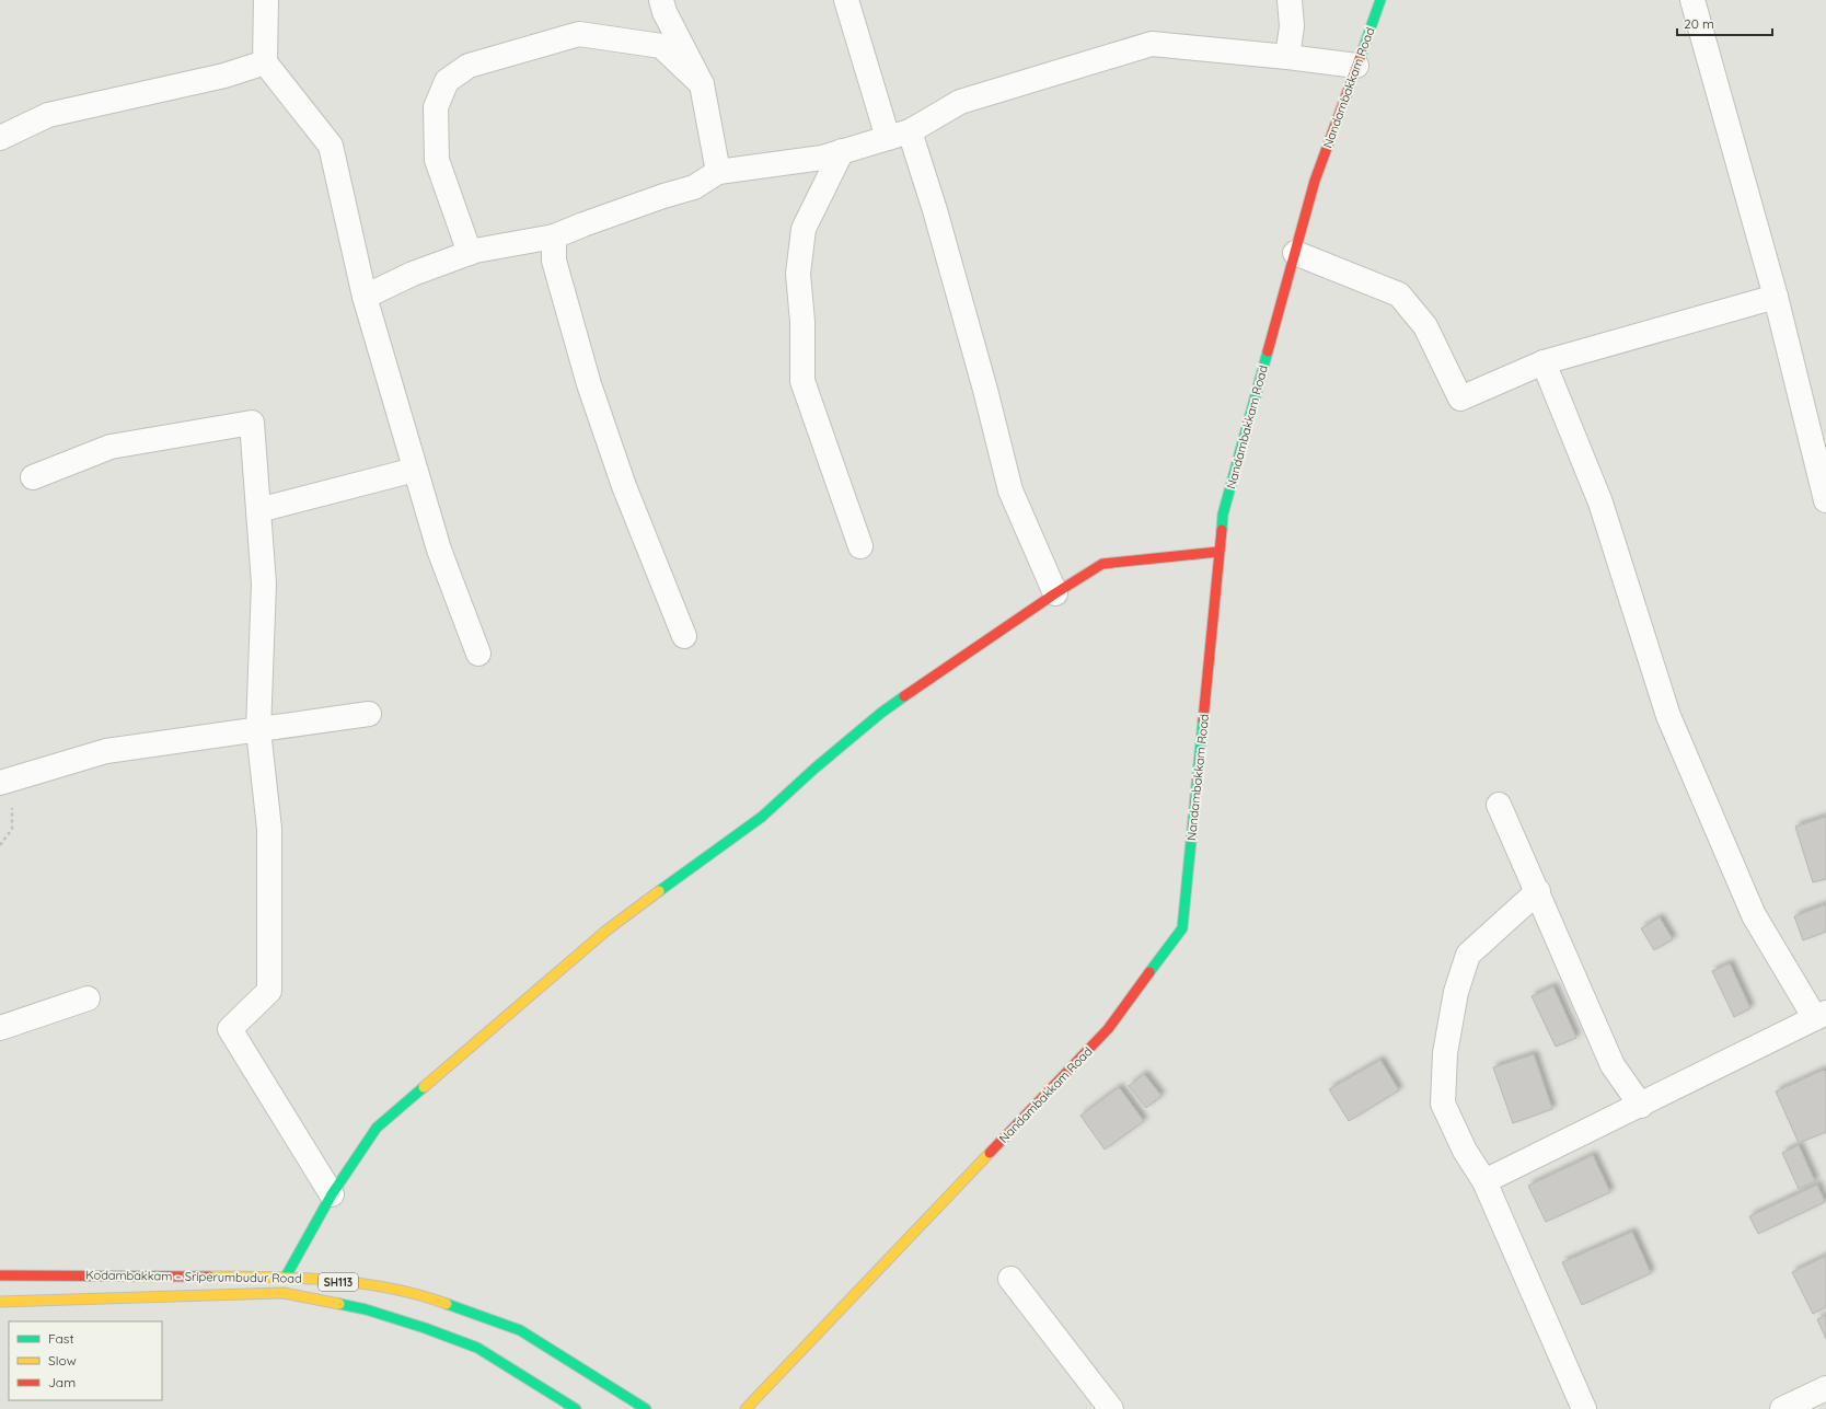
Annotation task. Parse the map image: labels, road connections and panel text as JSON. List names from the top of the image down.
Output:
{
  "streets": {
    "street": ["Nandambakkam Road", "Kodambakkam – Sriperumbudur Road", "SH113"]
  },
  "legend": ["Fast", "Slow", "Jam"],
  "scale_bar": "20 m"
}
